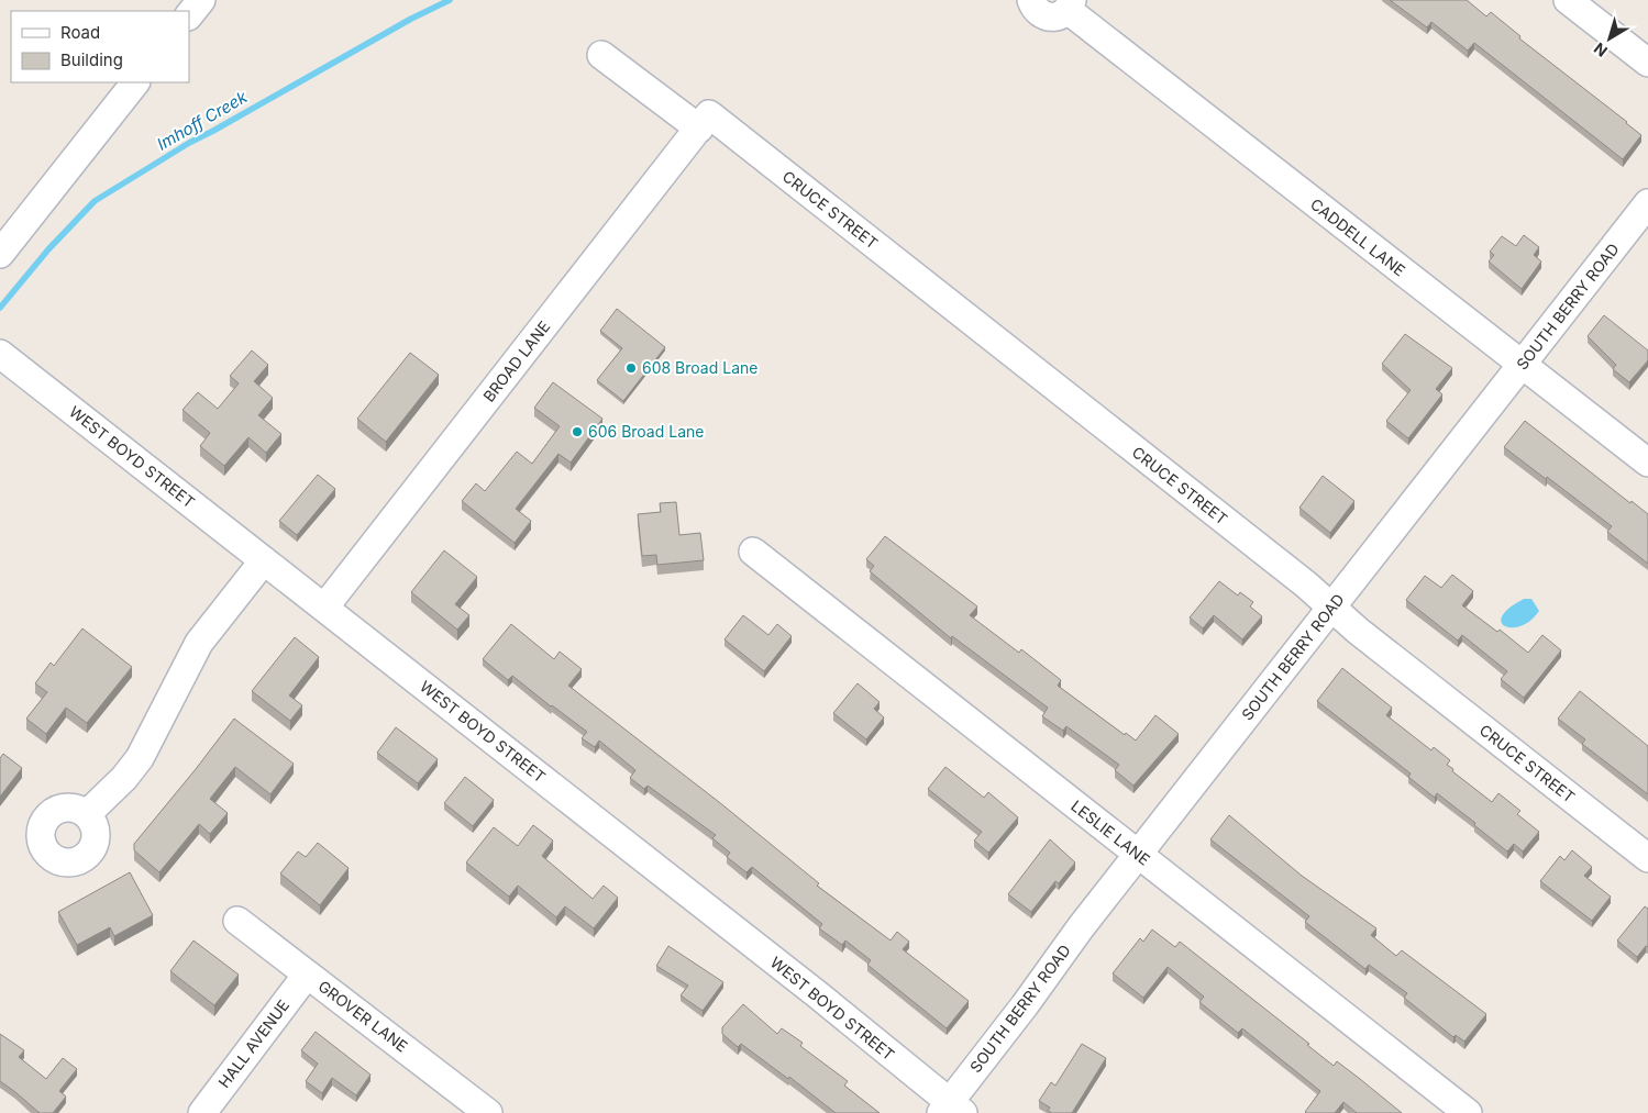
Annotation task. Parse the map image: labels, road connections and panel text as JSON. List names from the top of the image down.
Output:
{
  "streets": {
    "street": [
      "CRUCE STREET",
      "CADDELL LANE",
      "SOUTH BERRY ROAD",
      "BROAD LANE",
      "WEST BOYD STREET",
      "LESLIE LANE",
      "GROVER LANE",
      "HALL AVENUE"
    ]
  },
  "crossings": [
    ["CRUCE STREET", "SOUTH BERRY ROAD"],
    ["CRUCE STREET", "BROAD LANE"],
    ["CADDELL LANE", "SOUTH BERRY ROAD"],
    ["SOUTH BERRY ROAD", "WEST BOYD STREET"],
    ["SOUTH BERRY ROAD", "LESLIE LANE"],
    ["BROAD LANE", "WEST BOYD STREET"],
    ["GROVER LANE", "HALL AVENUE"]
  ],
  "water": ["Imhoff Creek"],
  "places": ["608 Broad Lane", "606 Broad Lane"],
  "legend": ["Road", "Building"],
  "north": "bottom left"
}
